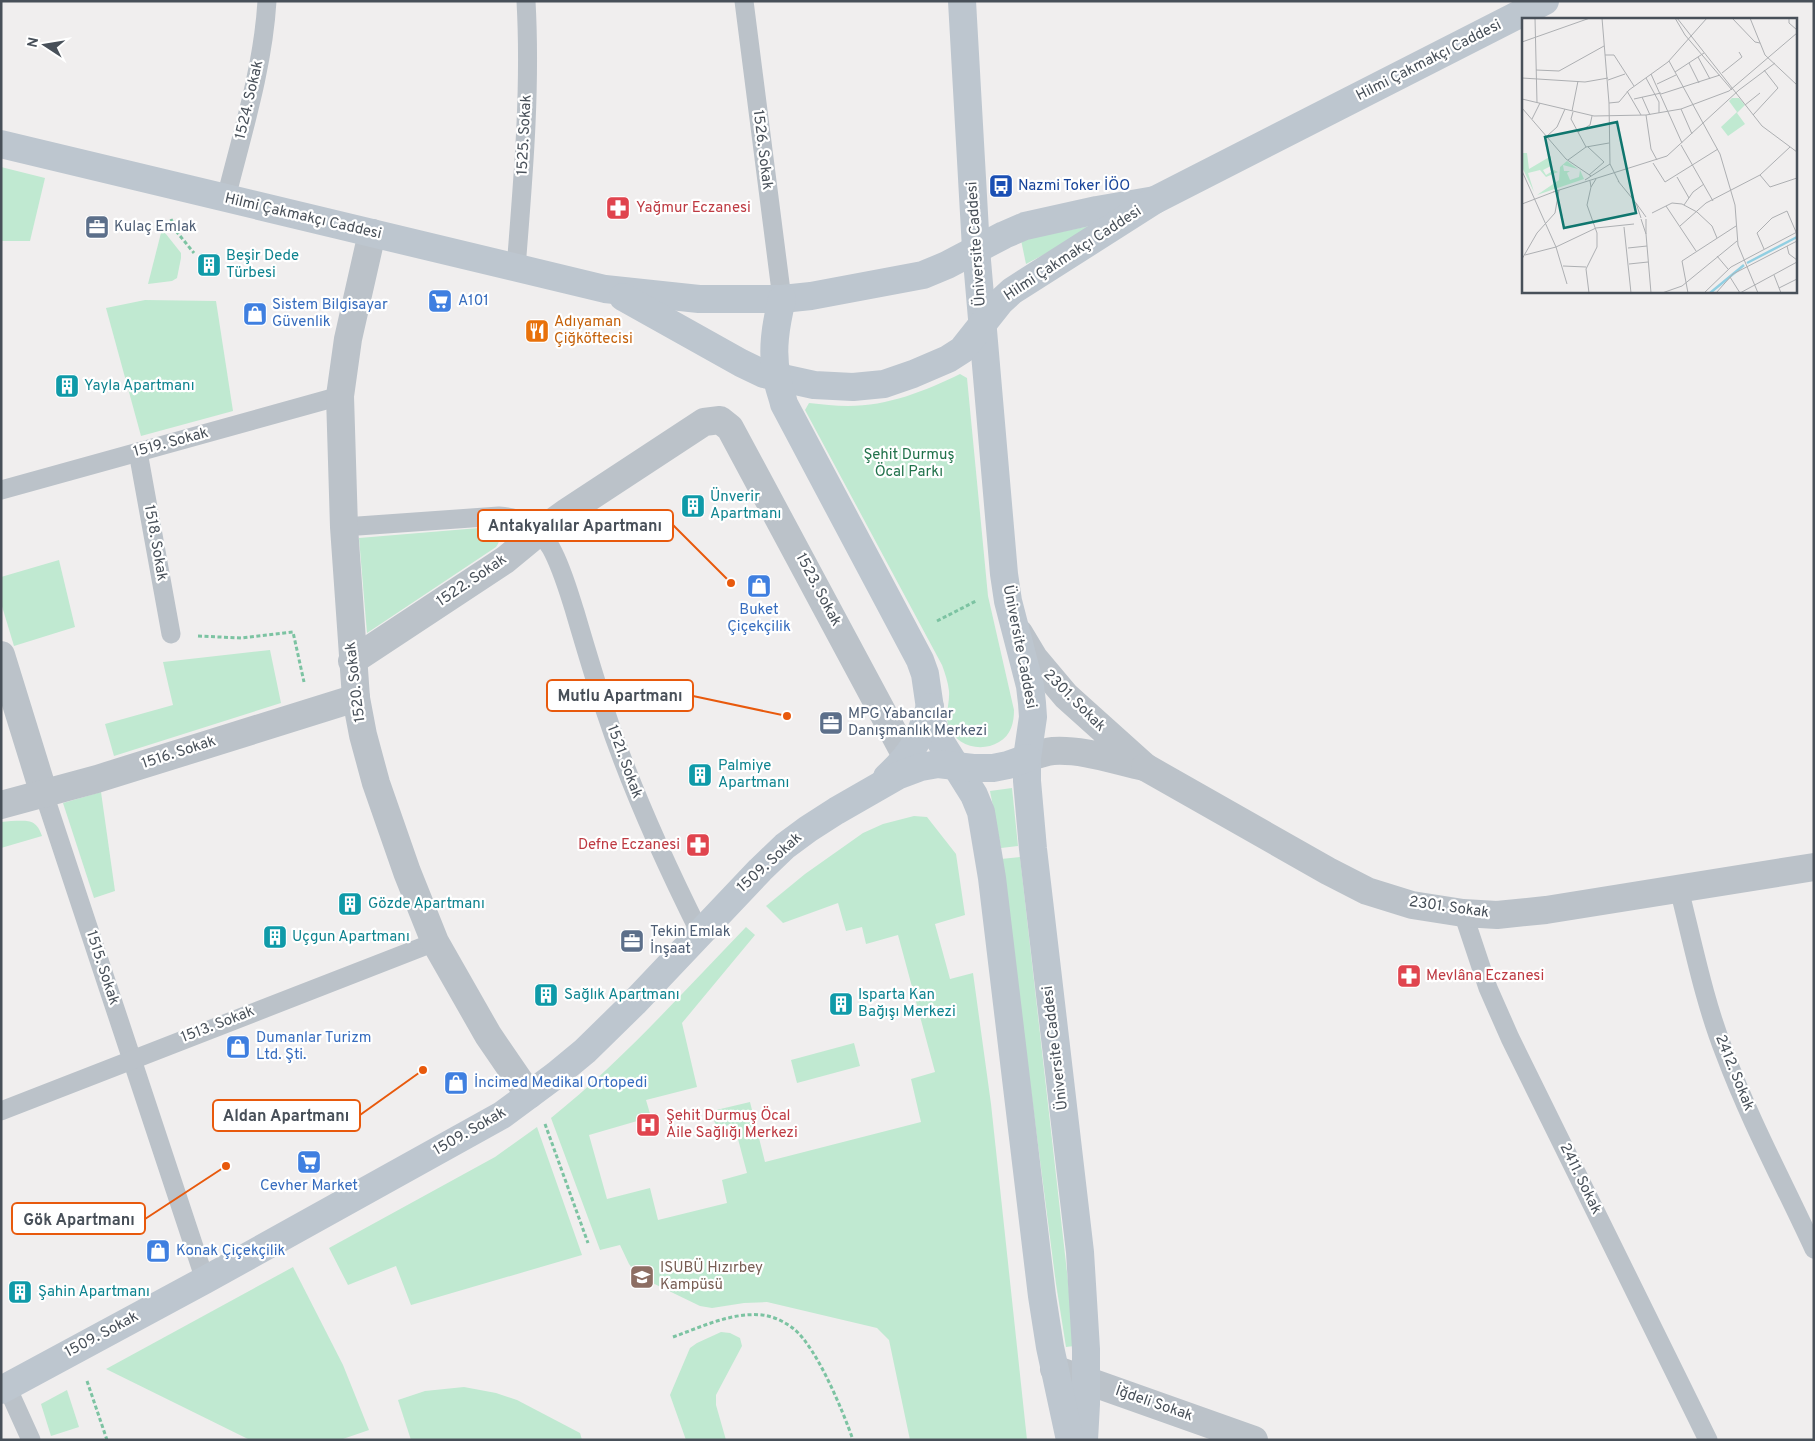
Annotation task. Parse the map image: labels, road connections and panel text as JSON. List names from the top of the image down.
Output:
{
  "streets": {
    "main road": ["Hilmi Çakmakçı Caddesi", "Üniversite Caddesi", "1509. Sokak"],
    "street": [
      "1522. Sokak",
      "1523. Sokak",
      "1520. Sokak",
      "2301. Sokak",
      "1516. Sokak",
      "1515. Sokak",
      "İğdeli Sokak"
    ],
    "lane": [
      "1524. Sokak",
      "1525. Sokak",
      "1526. Sokak",
      "1519. Sokak",
      "1518. Sokak",
      "1521. Sokak",
      "1513. Sokak",
      "2412. Sokak",
      "2411. Sokak"
    ]
  },
  "crossings": [
    ["Hilmi Çakmakçı Caddesi", "1524. Sokak"],
    ["Hilmi Çakmakçı Caddesi", "1525. Sokak"],
    ["Hilmi Çakmakçı Caddesi", "1526. Sokak"],
    ["Hilmi Çakmakçı Caddesi", "Üniversite Caddesi"],
    ["Hilmi Çakmakçı Caddesi", "1520. Sokak"],
    ["Üniversite Caddesi", "2301. Sokak"],
    ["Üniversite Caddesi", "1509. Sokak"],
    ["Üniversite Caddesi", "İğdeli Sokak"],
    ["1519. Sokak", "1518. Sokak"],
    ["1519. Sokak", "1520. Sokak"],
    ["1522. Sokak", "1523. Sokak"],
    ["1522. Sokak", "1520. Sokak"],
    ["1522. Sokak", "1521. Sokak"],
    ["1523. Sokak", "1509. Sokak"],
    ["1520. Sokak", "1516. Sokak"],
    ["1520. Sokak", "1509. Sokak"],
    ["1520. Sokak", "1513. Sokak"],
    ["2301. Sokak", "1509. Sokak"],
    ["2301. Sokak", "2412. Sokak"],
    ["2301. Sokak", "2411. Sokak"],
    ["1516. Sokak", "1515. Sokak"],
    ["1521. Sokak", "1509. Sokak"],
    ["1509. Sokak", "1515. Sokak"],
    ["1515. Sokak", "1513. Sokak"]
  ],
  "parks": ["Şehit Durmuş Öcal Parkı"],
  "places": {
    "bus stop": ["Nazmi Toker İÖO"],
    "pharmacy": ["Yağmur Eczanesi", "Defne Eczanesi", "Mevlâna Eczanesi"],
    "office": ["Kulaç Emlak", "MPG Yabancılar Danışmanlık Merkezi", "Tekin Emlak İnşaat"],
    "building": [
      "Beşir Dede Türbesi",
      "Yayla Apartmanı",
      "Ünverir Apartmanı",
      "Palmiye Apartmanı",
      "Gözde Apartmanı",
      "Uçgun Apartmanı",
      "Sağlık Apartmanı",
      "Isparta Kan Bağışı Merkezi",
      "Şahin Apartmanı"
    ],
    "supermarket": ["A101", "Cevher Market"],
    "shop": [
      "Sistem Bilgisayar Güvenlik",
      "Buket Çiçekçilik",
      "Dumanlar Turizm Ltd. Şti.",
      "İncimed Medikal Ortopedi",
      "Konak Çiçekçilik"
    ],
    "restaurant": ["Adıyaman Çiğköftecisi"],
    "other": [
      "Antakyalılar Apartmanı",
      "Mutlu Apartmanı",
      "Aldan Apartmanı",
      "Gök Apartmanı"
    ],
    "hospital": ["Şehit Durmuş Öcal Aile Sağlığı Merkezi"],
    "school or university": ["ISUBÜ Hızırbey Kampüsü"]
  },
  "north": "left"
}
